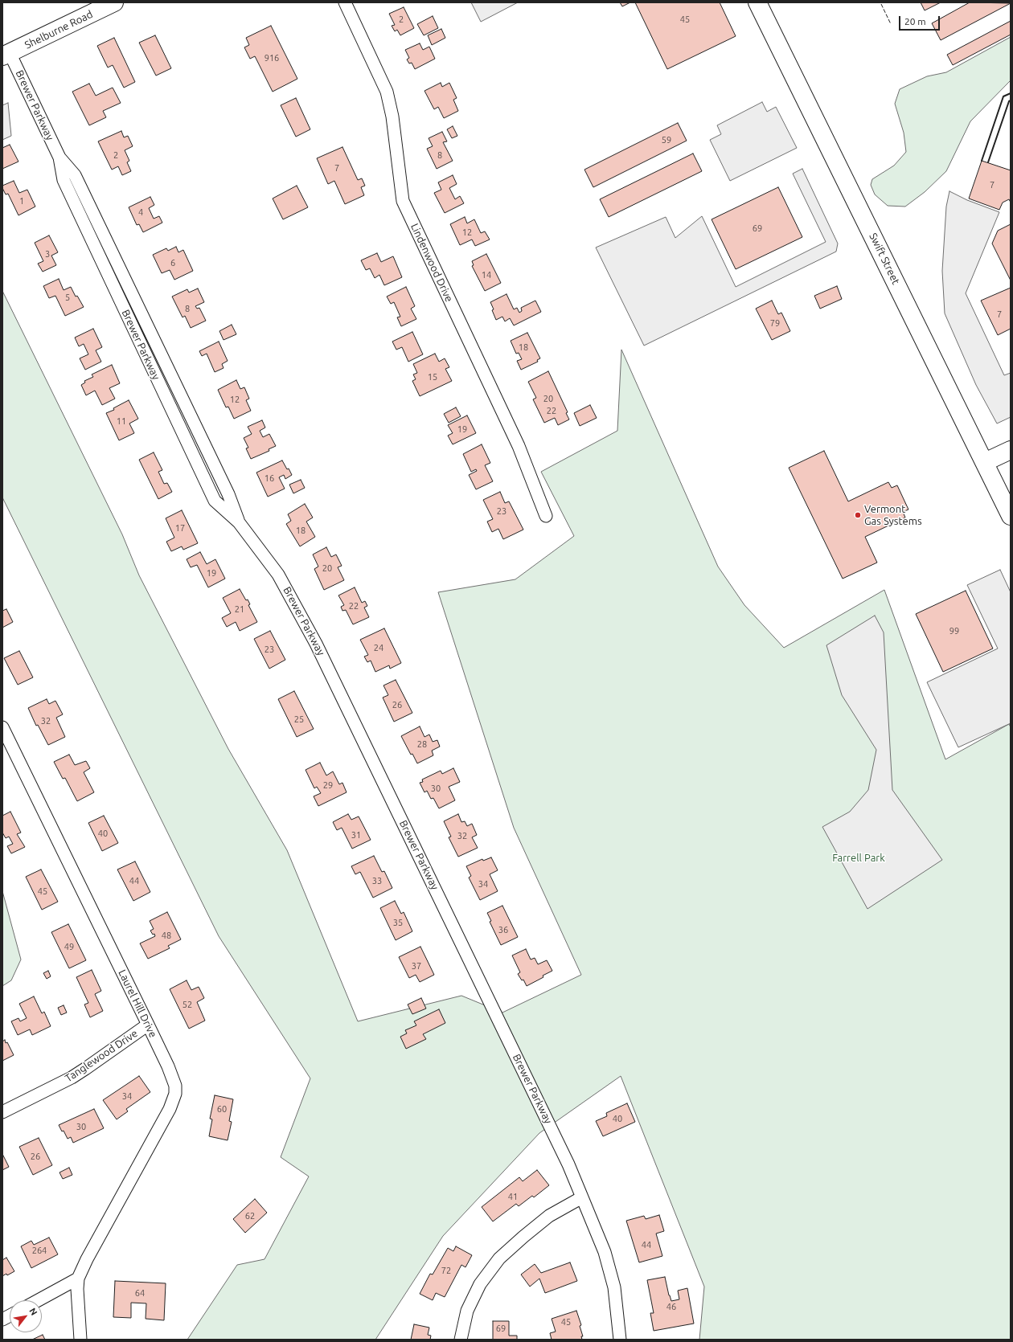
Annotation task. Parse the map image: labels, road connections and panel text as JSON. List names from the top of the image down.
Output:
{
  "streets": {
    "main road": ["Shelburne Road", "Swift Street"],
    "street": [
      "Brewer Parkway",
      "Lindenwood Drive",
      "Laurel Hill Drive",
      "Tanglewood Drive"
    ]
  },
  "crossings": [
    ["Shelburne Road", "Brewer Parkway"],
    ["Laurel Hill Drive", "Tanglewood Drive"]
  ],
  "parks": ["Farrell Park"],
  "places": ["Vermont Gas Systems"],
  "house_numbers": [
    "2",
    "45",
    "916",
    "59",
    "2",
    "8",
    "7",
    "7",
    "1",
    "4",
    "69",
    "12",
    "3",
    "6",
    "14",
    "5",
    "8",
    "7",
    "79",
    "18",
    "15",
    "20",
    "12",
    "22",
    "11",
    "19",
    "16",
    "23",
    "17",
    "18",
    "20",
    "19",
    "22",
    "21",
    "99",
    "24",
    "23",
    "26",
    "25",
    "32",
    "28",
    "29",
    "30",
    "40",
    "31",
    "32",
    "44",
    "33",
    "34",
    "45",
    "35",
    "36",
    "48",
    "49",
    "37",
    "52",
    "34",
    "60",
    "40",
    "30",
    "26",
    "41",
    "62",
    "44",
    "264",
    "72",
    "64",
    "46",
    "45",
    "69"
  ],
  "scale_bar": "20 m",
  "north": "top right"
}
